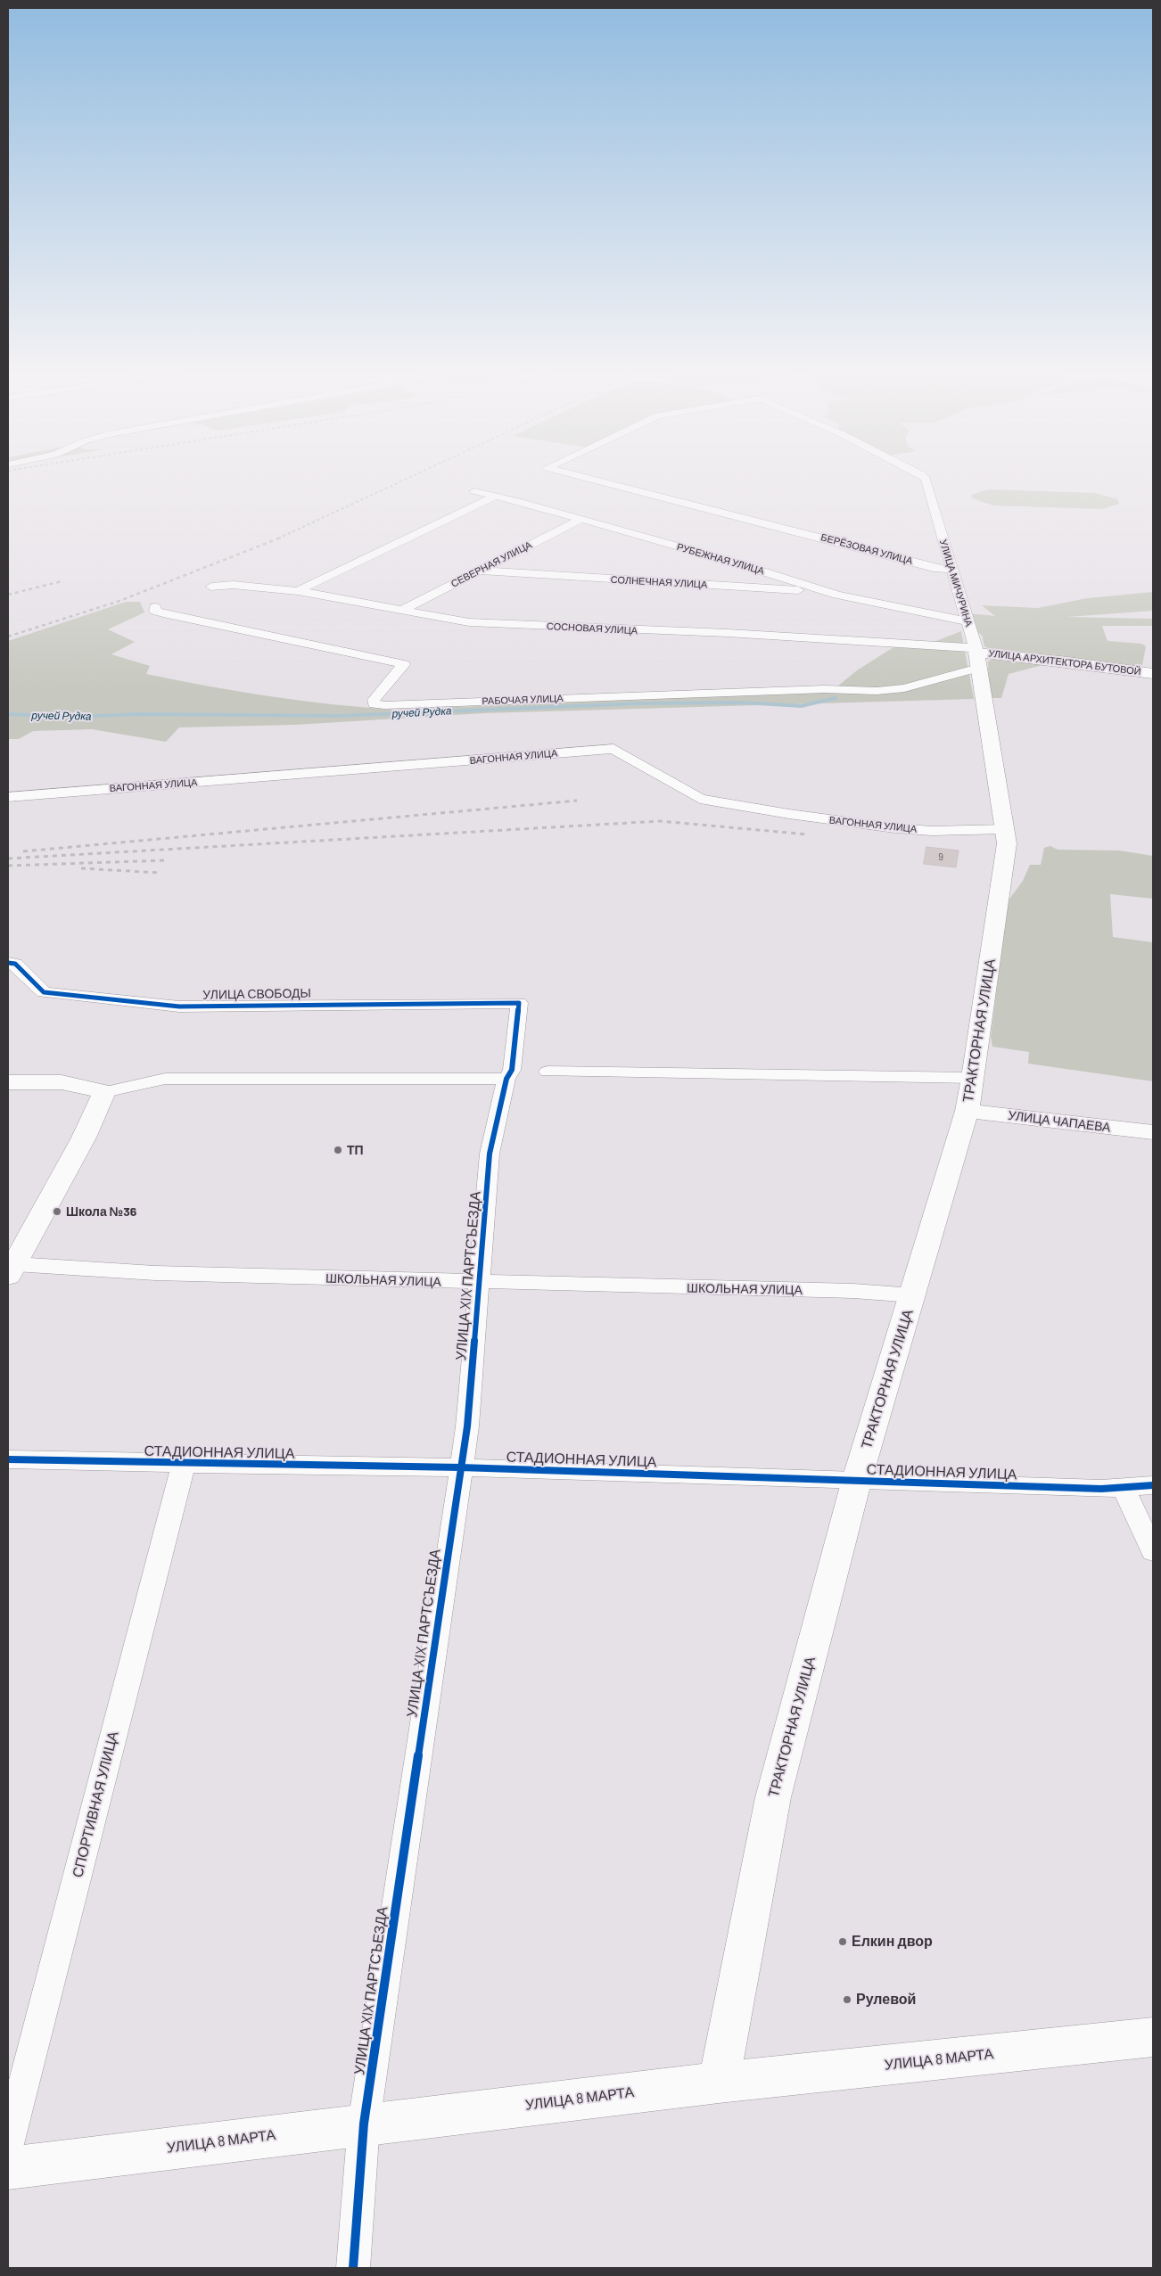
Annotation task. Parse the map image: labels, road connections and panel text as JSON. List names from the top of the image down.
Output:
{
  "streets": {
    "main road": [
      "УЛИЦА МИЧУРИНА",
      "УЛИЦА АРХИТЕКТОРА БУТОВОЙ",
      "ТРАКТОРНАЯ УЛИЦА",
      "УЛИЦА ЧАПАЕВА",
      "УЛИЦА 8 МАРТА"
    ],
    "street": [
      "БЕРЁЗОВАЯ УЛИЦА",
      "РУБЕЖНАЯ УЛИЦА",
      "СЕВЕРНАЯ УЛИЦА",
      "СОЛНЕЧНАЯ УЛИЦА",
      "СОСНОВАЯ УЛИЦА",
      "РАБОЧАЯ УЛИЦА",
      "ВАГОННАЯ УЛИЦА",
      "УЛИЦА СВОБОДЫ",
      "УЛИЦА XIX ПАРТСЪЕЗДА",
      "ШКОЛЬНАЯ УЛИЦА",
      "СТАДИОННАЯ УЛИЦА",
      "СПОРТИВНАЯ УЛИЦА"
    ]
  },
  "crossings": [
    ["БЕРЁЗОВАЯ УЛИЦА", "УЛИЦА МИЧУРИНА"],
    ["РУБЕЖНАЯ УЛИЦА", "СЕВЕРНАЯ УЛИЦА"],
    ["РУБЕЖНАЯ УЛИЦА", "СОЛНЕЧНАЯ УЛИЦА"],
    ["РУБЕЖНАЯ УЛИЦА", "УЛИЦА МИЧУРИНА"],
    ["СЕВЕРНАЯ УЛИЦА", "СОЛНЕЧНАЯ УЛИЦА"],
    ["СЕВЕРНАЯ УЛИЦА", "СОСНОВАЯ УЛИЦА"],
    ["УЛИЦА МИЧУРИНА", "СОСНОВАЯ УЛИЦА"],
    ["УЛИЦА МИЧУРИНА", "УЛИЦА АРХИТЕКТОРА БУТОВОЙ"],
    ["УЛИЦА МИЧУРИНА", "РАБОЧАЯ УЛИЦА"],
    ["УЛИЦА МИЧУРИНА", "ВАГОННАЯ УЛИЦА"],
    ["УЛИЦА МИЧУРИНА", "ТРАКТОРНАЯ УЛИЦА"],
    ["СОСНОВАЯ УЛИЦА", "УЛИЦА АРХИТЕКТОРА БУТОВОЙ"],
    ["СОСНОВАЯ УЛИЦА", "РАБОЧАЯ УЛИЦА"],
    ["УЛИЦА АРХИТЕКТОРА БУТОВОЙ", "РАБОЧАЯ УЛИЦА"],
    ["ВАГОННАЯ УЛИЦА", "ТРАКТОРНАЯ УЛИЦА"],
    ["УЛИЦА СВОБОДЫ", "УЛИЦА XIX ПАРТСЪЕЗДА"],
    ["ТРАКТОРНАЯ УЛИЦА", "УЛИЦА ЧАПАЕВА"],
    ["ТРАКТОРНАЯ УЛИЦА", "ШКОЛЬНАЯ УЛИЦА"],
    ["ТРАКТОРНАЯ УЛИЦА", "СТАДИОННАЯ УЛИЦА"],
    ["ТРАКТОРНАЯ УЛИЦА", "УЛИЦА 8 МАРТА"],
    ["УЛИЦА XIX ПАРТСЪЕЗДА", "ШКОЛЬНАЯ УЛИЦА"],
    ["УЛИЦА XIX ПАРТСЪЕЗДА", "СТАДИОННАЯ УЛИЦА"],
    ["УЛИЦА XIX ПАРТСЪЕЗДА", "УЛИЦА 8 МАРТА"],
    ["СТАДИОННАЯ УЛИЦА", "СПОРТИВНАЯ УЛИЦА"]
  ],
  "water": ["ручей Рудка"],
  "places": [
    "ТП",
    "Школа №36",
    "Елкин двор",
    "Рулевой"
  ],
  "house_numbers": ["9"]
}
